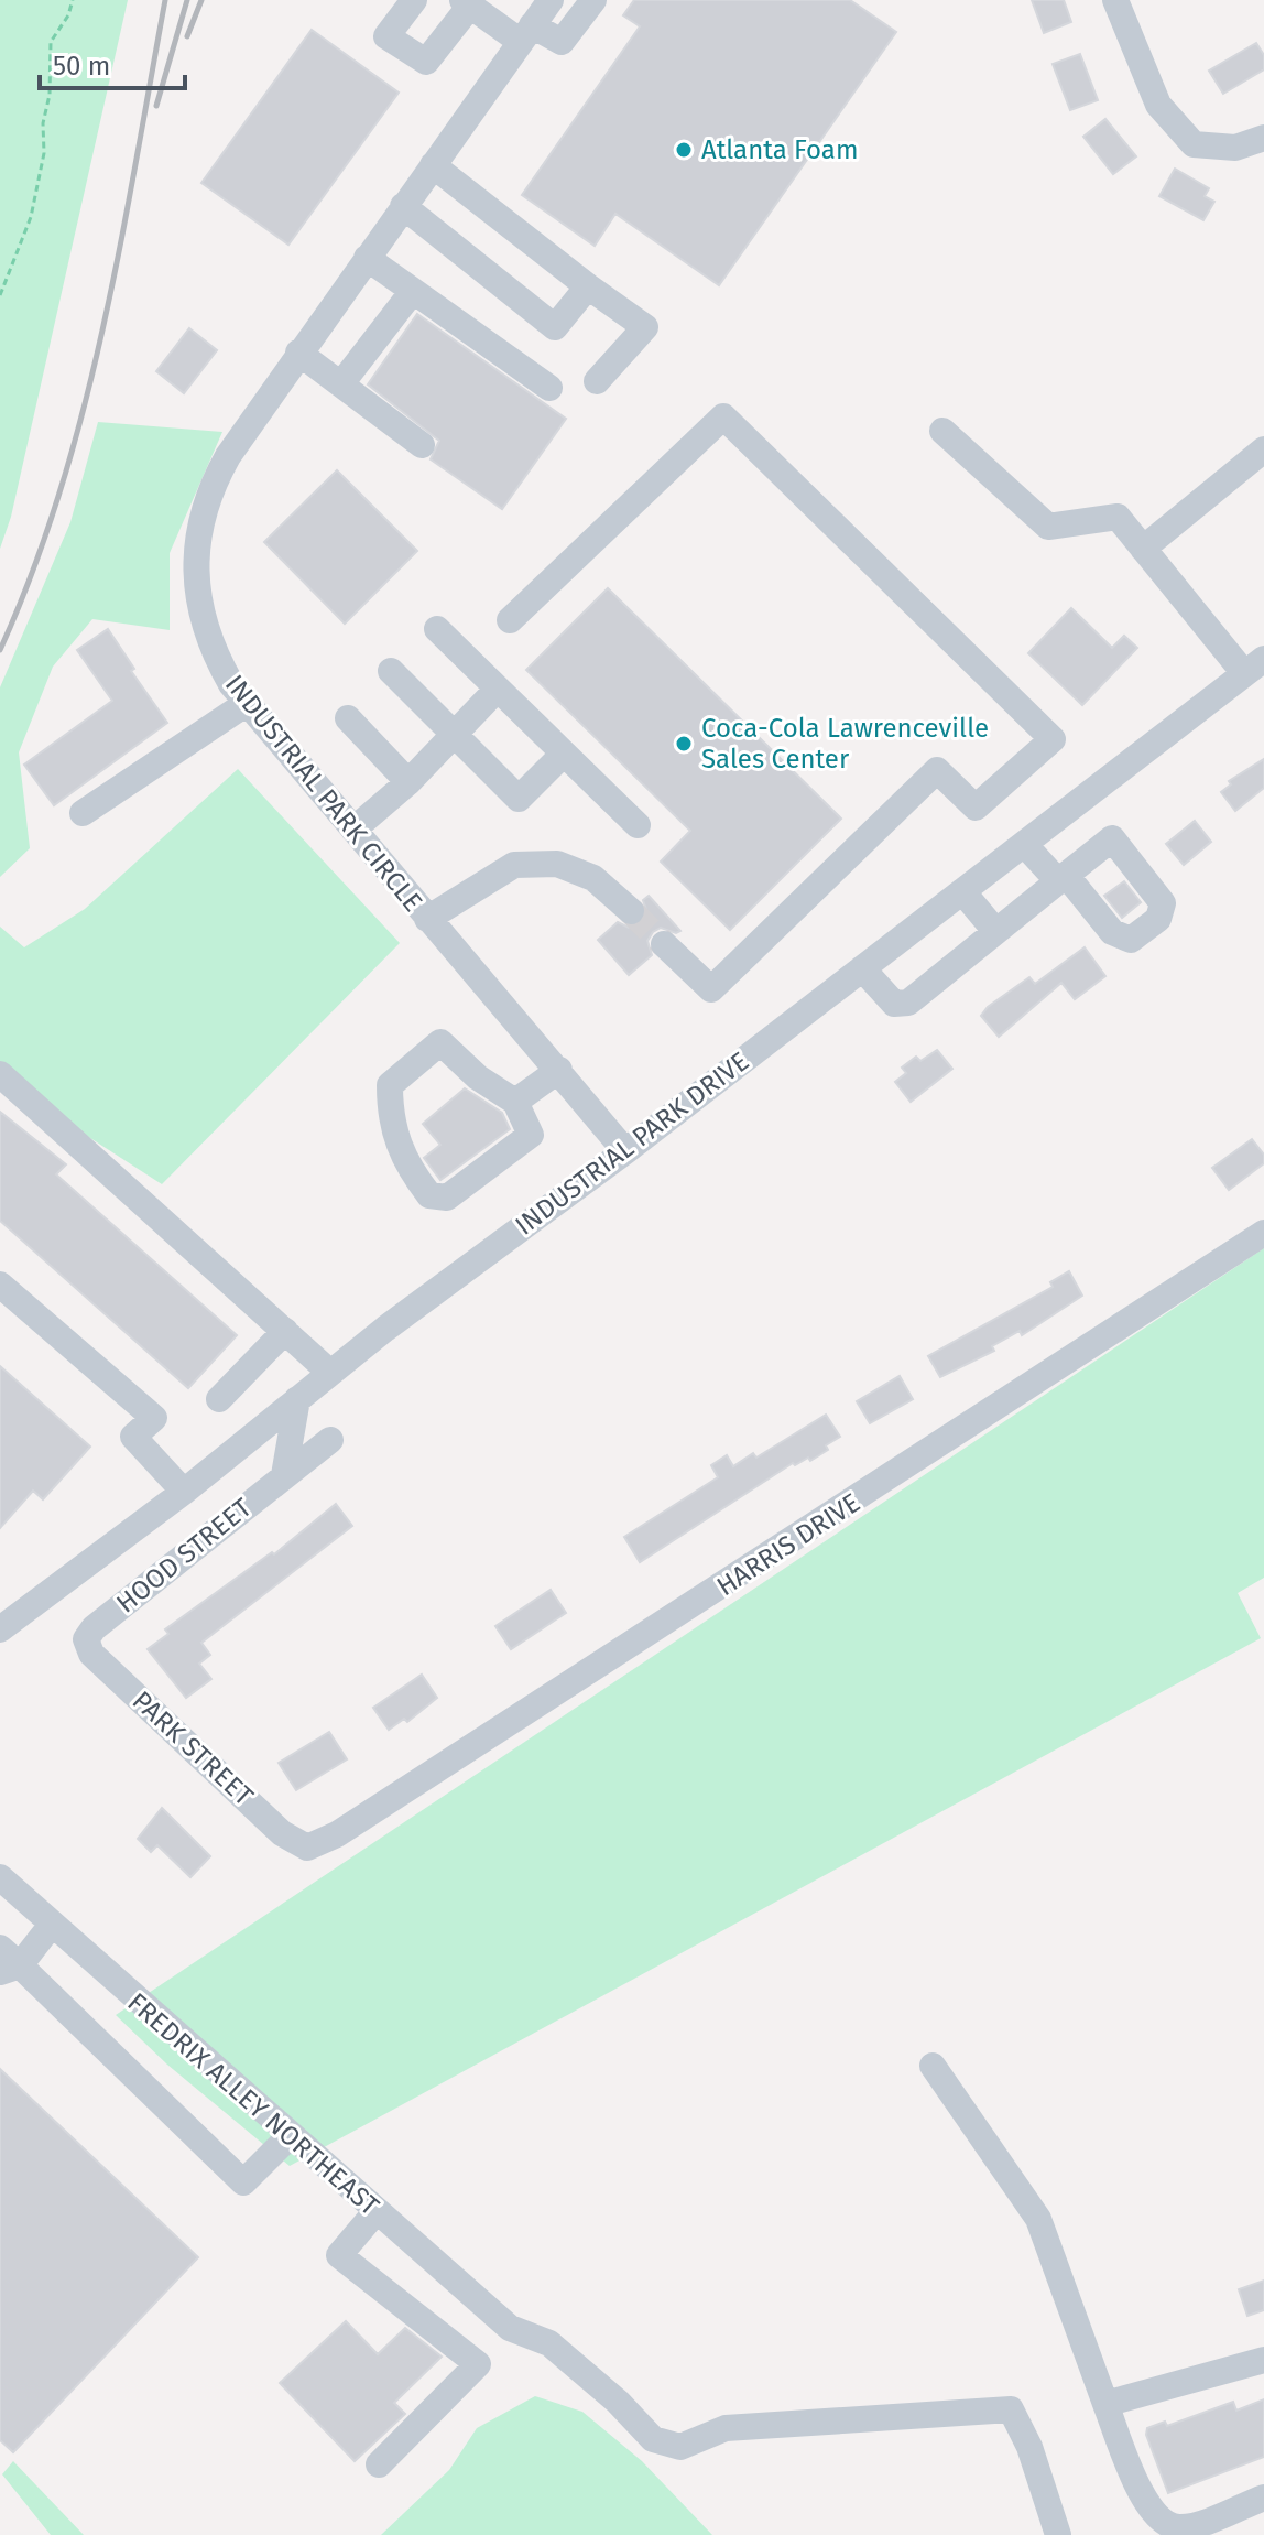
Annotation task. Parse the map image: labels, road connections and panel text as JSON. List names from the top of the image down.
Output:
{
  "streets": {
    "street": [
      "INDUSTRIAL PARK CIRCLE",
      "INDUSTRIAL PARK DRIVE",
      "HARRIS DRIVE",
      "HOOD STREET",
      "PARK STREET",
      "FREDRIX ALLEY NORTHEAST"
    ]
  },
  "crossings": [
    ["INDUSTRIAL PARK CIRCLE", "INDUSTRIAL PARK DRIVE"],
    ["HARRIS DRIVE", "PARK STREET"],
    ["HOOD STREET", "PARK STREET"]
  ],
  "places": ["Atlanta Foam", "Coca-Cola Lawrenceville Sales Center"],
  "scale_bar": "50 m"
}
